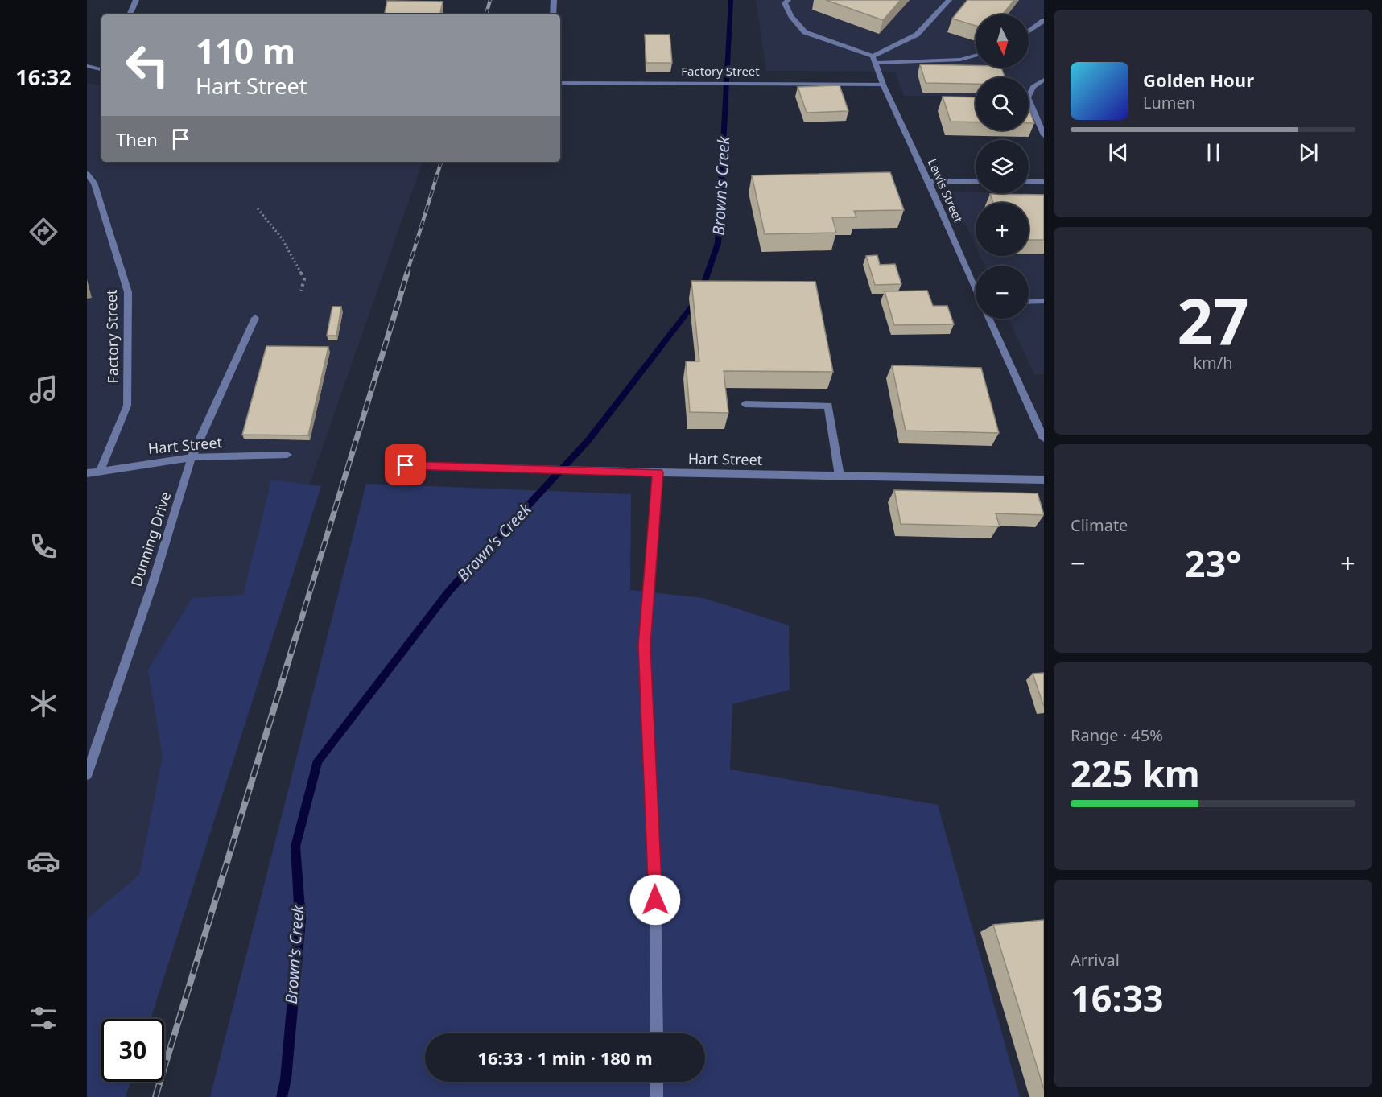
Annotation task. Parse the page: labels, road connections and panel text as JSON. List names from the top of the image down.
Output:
{
  "streets": {
    "street": [
      "Factory Street",
      "Lewis Street",
      "Hart Street",
      "Dunning Drive"
    ]
  },
  "crossings": [
    ["Factory Street", "Lewis Street"],
    ["Factory Street", "Hart Street"],
    ["Hart Street", "Dunning Drive"]
  ],
  "water": ["Brown's Creek"],
  "north": "bottom",
  "page": {
    "tabs": "16:32",
    "map_buttons": ["+", "−"],
    "turn": ["110 m", "Hart Street"],
    "song": ["Golden Hour", "Lumen"],
    "then": "Then",
    "tile": [
      ["27", "km/h"],
      "Climate",
      ["Range · 45%", "225 km"],
      ["Arrival", "16:33"]
    ],
    "heat": ["−", "23°", "+"],
    "limit": "30",
    "trip": "16:33 · 1 min · 180 m"
  }
}
